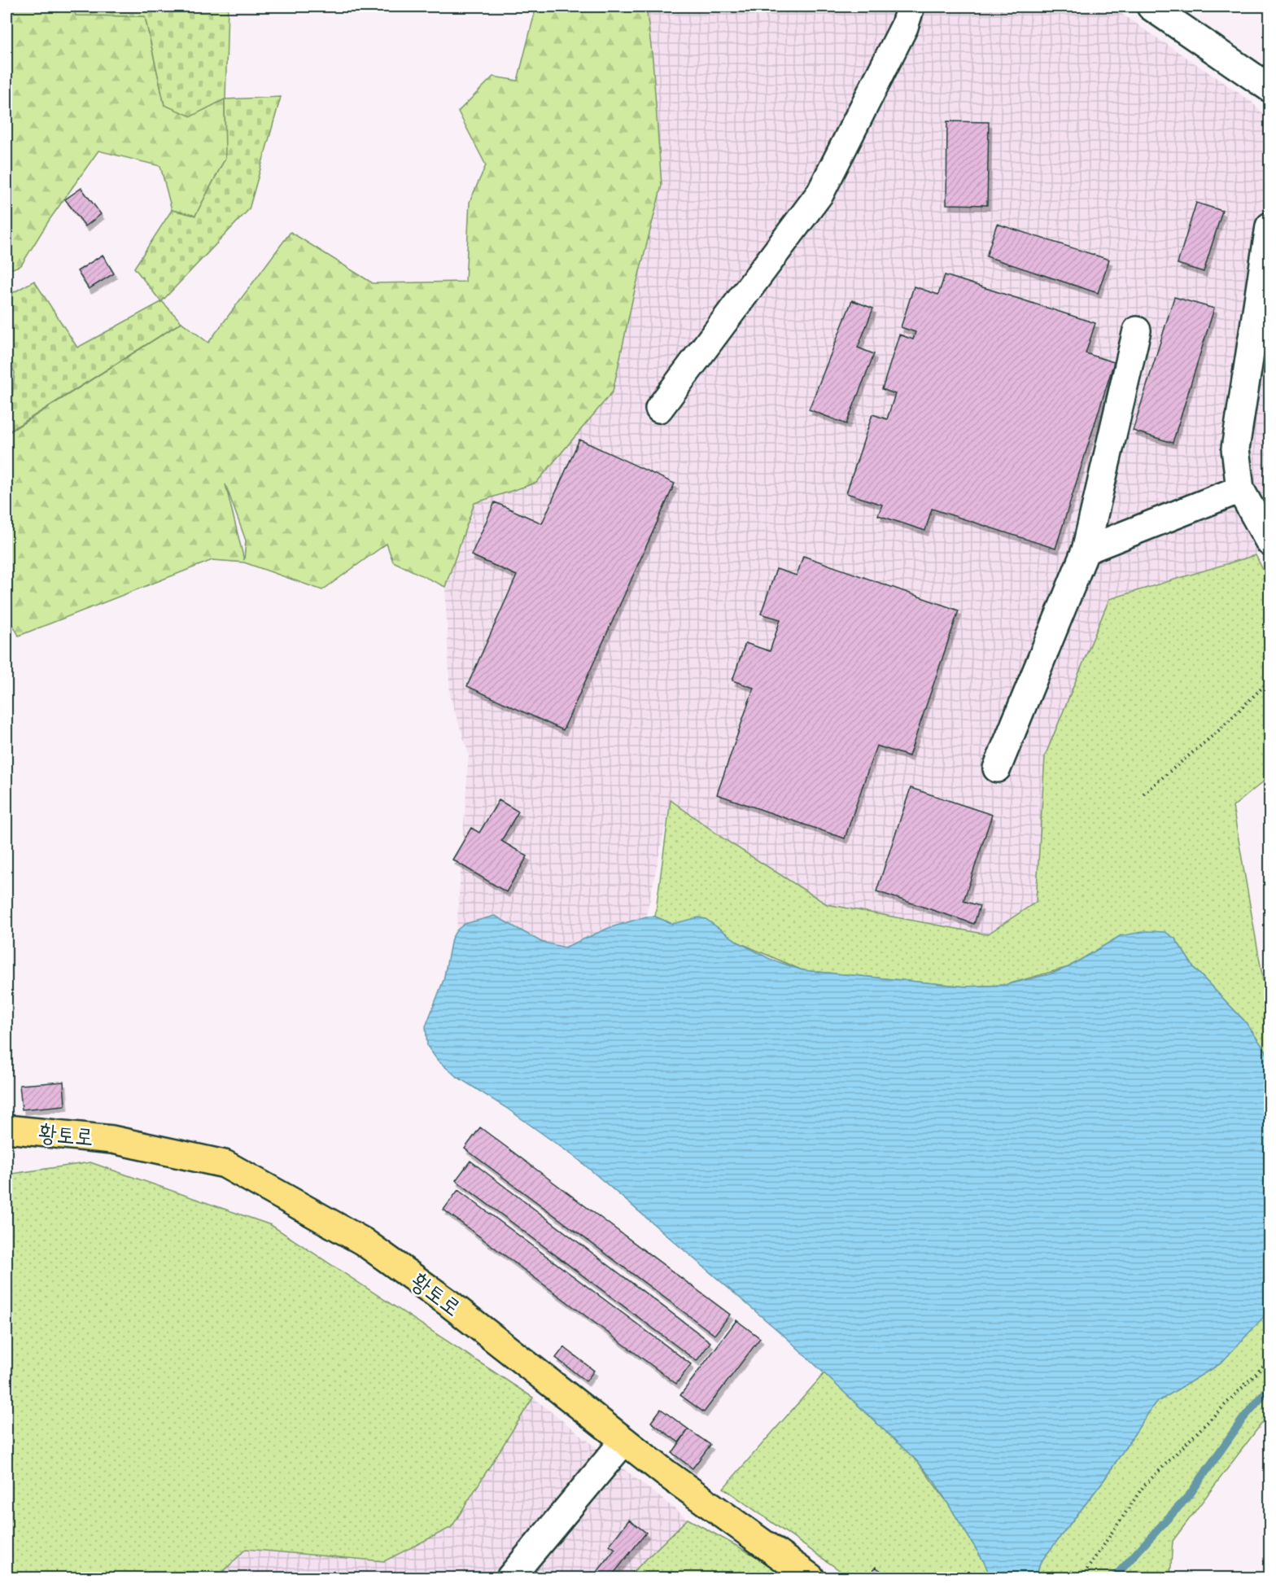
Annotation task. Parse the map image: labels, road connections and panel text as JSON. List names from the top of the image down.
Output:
{
  "streets": {
    "main road": ["황토로"]
  }
}
